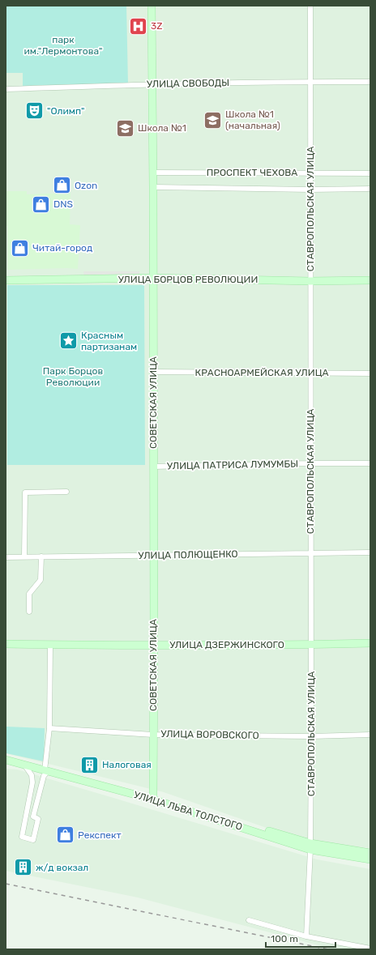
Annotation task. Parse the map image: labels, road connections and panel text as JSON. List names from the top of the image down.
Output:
{
  "streets": {
    "street": [
      "УЛИЦА СВОБОДЫ",
      "ПРОСПЕКТ ЧЕХОВА",
      "СТАВРОПОЛЬСКАЯ УЛИЦА",
      "УЛИЦА БОРЦОВ РЕВОЛЮЦИИ",
      "КРАСНОАРМЕЙСКАЯ УЛИЦА",
      "СОВЕТСКАЯ УЛИЦА",
      "УЛИЦА ПАТРИСА ЛУМУМБЫ",
      "УЛИЦА ПОЛЮЩЕНКО",
      "УЛИЦА ДЗЕРЖИНСКОГО",
      "УЛИЦА ВОРОВСКОГО",
      "УЛИЦА ЛЬВА ТОЛСТОГО"
    ]
  },
  "crossings": [
    ["УЛИЦА СВОБОДЫ", "СТАВРОПОЛЬСКАЯ УЛИЦА"],
    ["УЛИЦА СВОБОДЫ", "СОВЕТСКАЯ УЛИЦА"],
    ["ПРОСПЕКТ ЧЕХОВА", "СТАВРОПОЛЬСКАЯ УЛИЦА"],
    ["ПРОСПЕКТ ЧЕХОВА", "СОВЕТСКАЯ УЛИЦА"],
    ["СТАВРОПОЛЬСКАЯ УЛИЦА", "УЛИЦА БОРЦОВ РЕВОЛЮЦИИ"],
    ["СТАВРОПОЛЬСКАЯ УЛИЦА", "КРАСНОАРМЕЙСКАЯ УЛИЦА"],
    ["СТАВРОПОЛЬСКАЯ УЛИЦА", "УЛИЦА ПАТРИСА ЛУМУМБЫ"],
    ["СТАВРОПОЛЬСКАЯ УЛИЦА", "УЛИЦА ПОЛЮЩЕНКО"],
    ["СТАВРОПОЛЬСКАЯ УЛИЦА", "УЛИЦА ДЗЕРЖИНСКОГО"],
    ["СТАВРОПОЛЬСКАЯ УЛИЦА", "УЛИЦА ВОРОВСКОГО"],
    ["СТАВРОПОЛЬСКАЯ УЛИЦА", "УЛИЦА ЛЬВА ТОЛСТОГО"],
    ["УЛИЦА БОРЦОВ РЕВОЛЮЦИИ", "СОВЕТСКАЯ УЛИЦА"],
    ["КРАСНОАРМЕЙСКАЯ УЛИЦА", "СОВЕТСКАЯ УЛИЦА"],
    ["СОВЕТСКАЯ УЛИЦА", "УЛИЦА ПАТРИСА ЛУМУМБЫ"],
    ["СОВЕТСКАЯ УЛИЦА", "УЛИЦА ПОЛЮЩЕНКО"],
    ["СОВЕТСКАЯ УЛИЦА", "УЛИЦА ДЗЕРЖИНСКОГО"],
    ["СОВЕТСКАЯ УЛИЦА", "УЛИЦА ВОРОВСКОГО"],
    ["СОВЕТСКАЯ УЛИЦА", "УЛИЦА ЛЬВА ТОЛСТОГО"]
  ],
  "parks": ["парк им.\"Лермонтова\"", "Парк Борцов Революции"],
  "places": {
    "hospital": ["3Z"],
    "theatre": ["\"Олимп\""],
    "school or university": ["Школа №1 (начальная)", "Школа №1"],
    "shop": [
      "Ozon",
      "DNS",
      "Читай-город",
      "Рекспект"
    ],
    "place": ["Красным партизанам"],
    "building": ["Налоговая", "ж/д вокзал"]
  },
  "scale_bar": "100 m"
}
